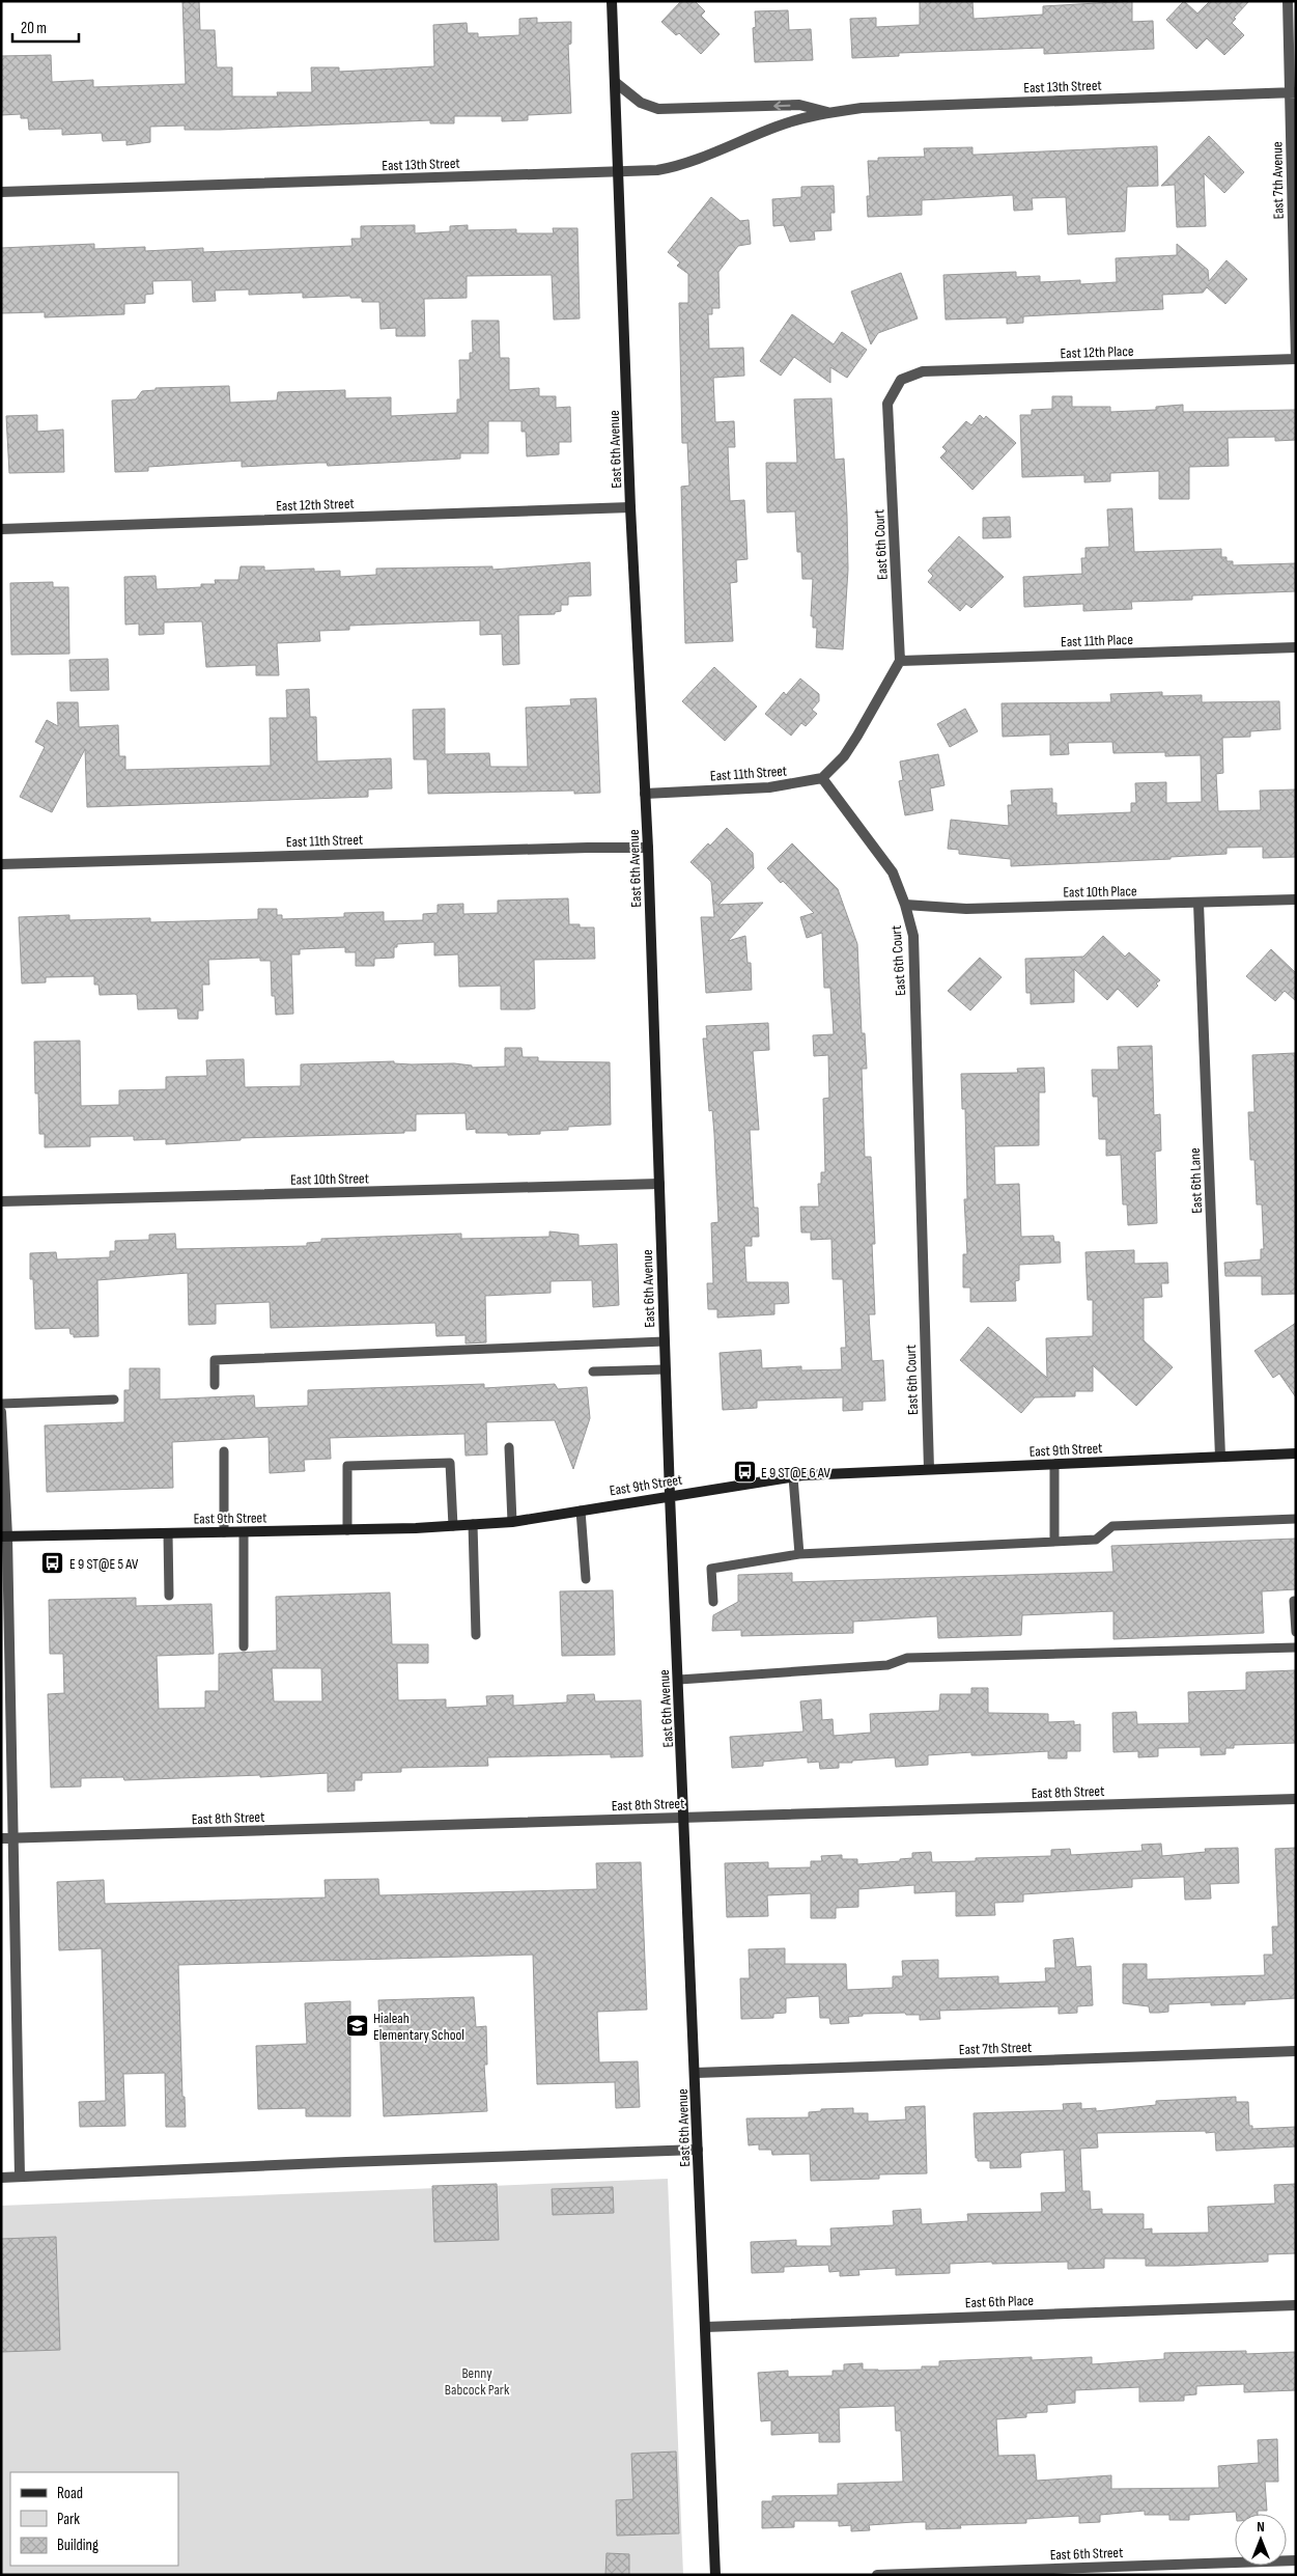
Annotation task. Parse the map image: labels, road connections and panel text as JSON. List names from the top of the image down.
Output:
{
  "streets": {
    "street": [
      "East 13th Street",
      "East 7th Avenue",
      "East 12th Place",
      "East 6th Avenue",
      "East 12th Street",
      "East 6th Court",
      "East 11th Place",
      "East 11th Street",
      "East 10th Place",
      "East 10th Street",
      "East 6th Lane",
      "East 9th Street",
      "East 8th Street",
      "East 7th Street",
      "East 6th Place",
      "East 6th Street"
    ]
  },
  "crossings": [
    ["East 13th Street", "East 7th Avenue"],
    ["East 13th Street", "East 6th Avenue"],
    ["East 7th Avenue", "East 12th Place"],
    ["East 12th Place", "East 6th Court"],
    ["East 6th Avenue", "East 12th Street"],
    ["East 6th Avenue", "East 11th Street"],
    ["East 6th Avenue", "East 10th Street"],
    ["East 6th Avenue", "East 9th Street"],
    ["East 6th Avenue", "East 8th Street"],
    ["East 6th Avenue", "East 7th Street"],
    ["East 6th Avenue", "East 6th Place"],
    ["East 6th Court", "East 11th Place"],
    ["East 6th Court", "East 11th Street"],
    ["East 6th Court", "East 10th Place"],
    ["East 6th Court", "East 9th Street"],
    ["East 10th Place", "East 6th Lane"],
    ["East 6th Lane", "East 9th Street"]
  ],
  "parks": ["Benny Babcock Park"],
  "places": {
    "bus stop": ["E 9 ST@E 6 AV", "E 9 ST@E 5 AV"],
    "school or university": ["Hialeah Elementary School"]
  },
  "legend": ["Road", "Park", "Building"],
  "scale_bar": "20 m",
  "north": "top"
}
